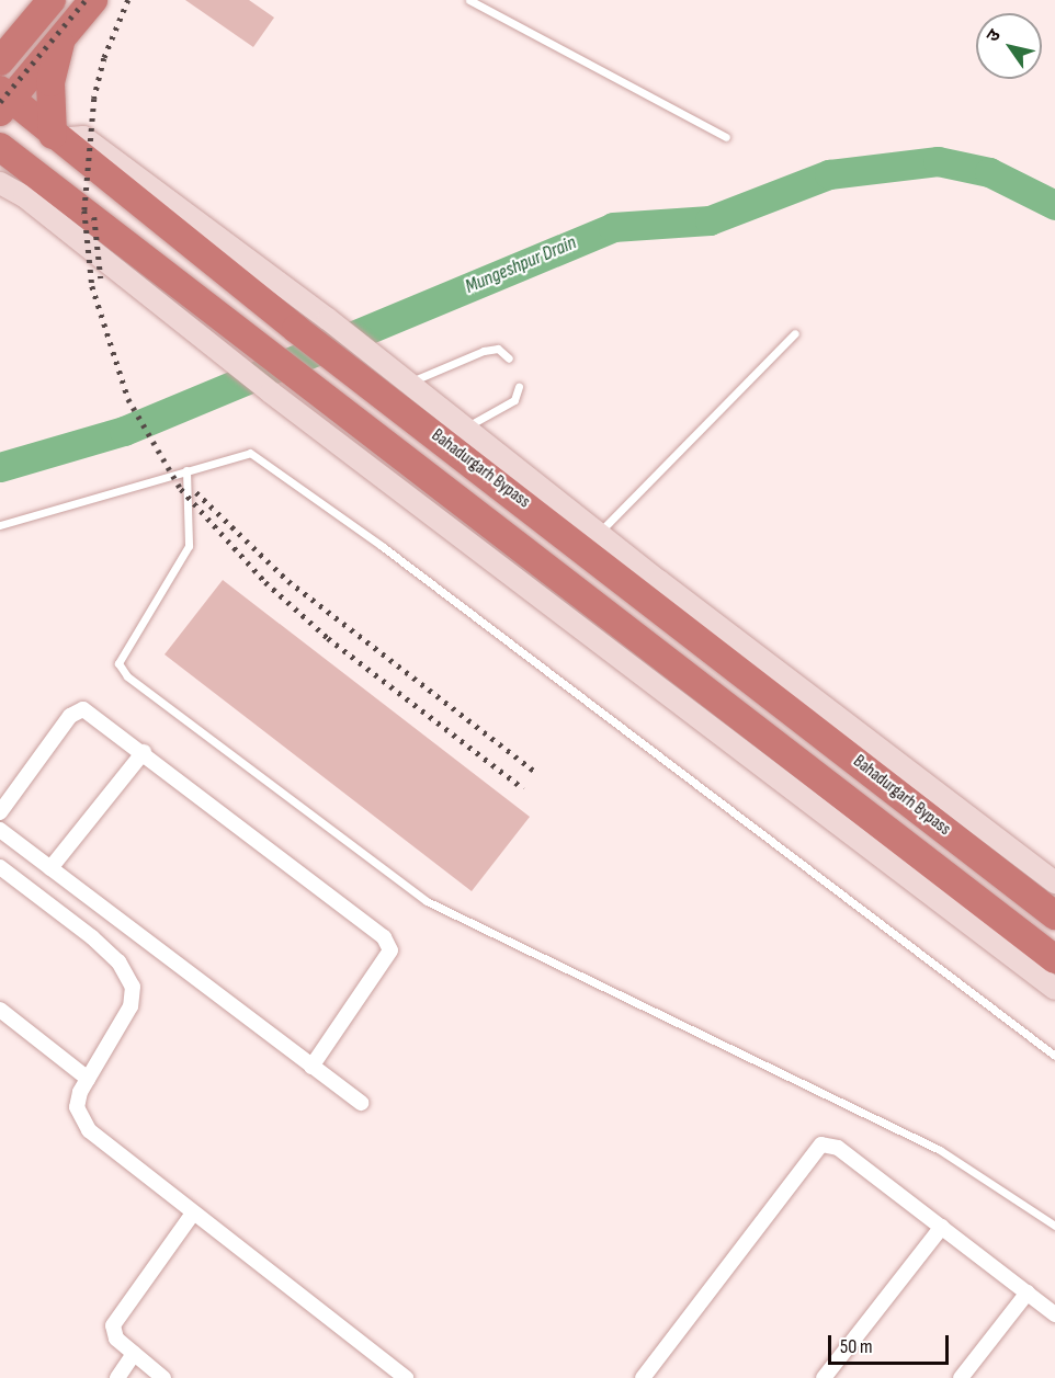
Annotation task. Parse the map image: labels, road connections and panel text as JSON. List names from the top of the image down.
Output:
{
  "streets": {
    "highway": ["Bahadurgarh Bypass"]
  },
  "water": ["Mungeshpur Drain"],
  "scale_bar": "50 m",
  "north": "top left"
}
